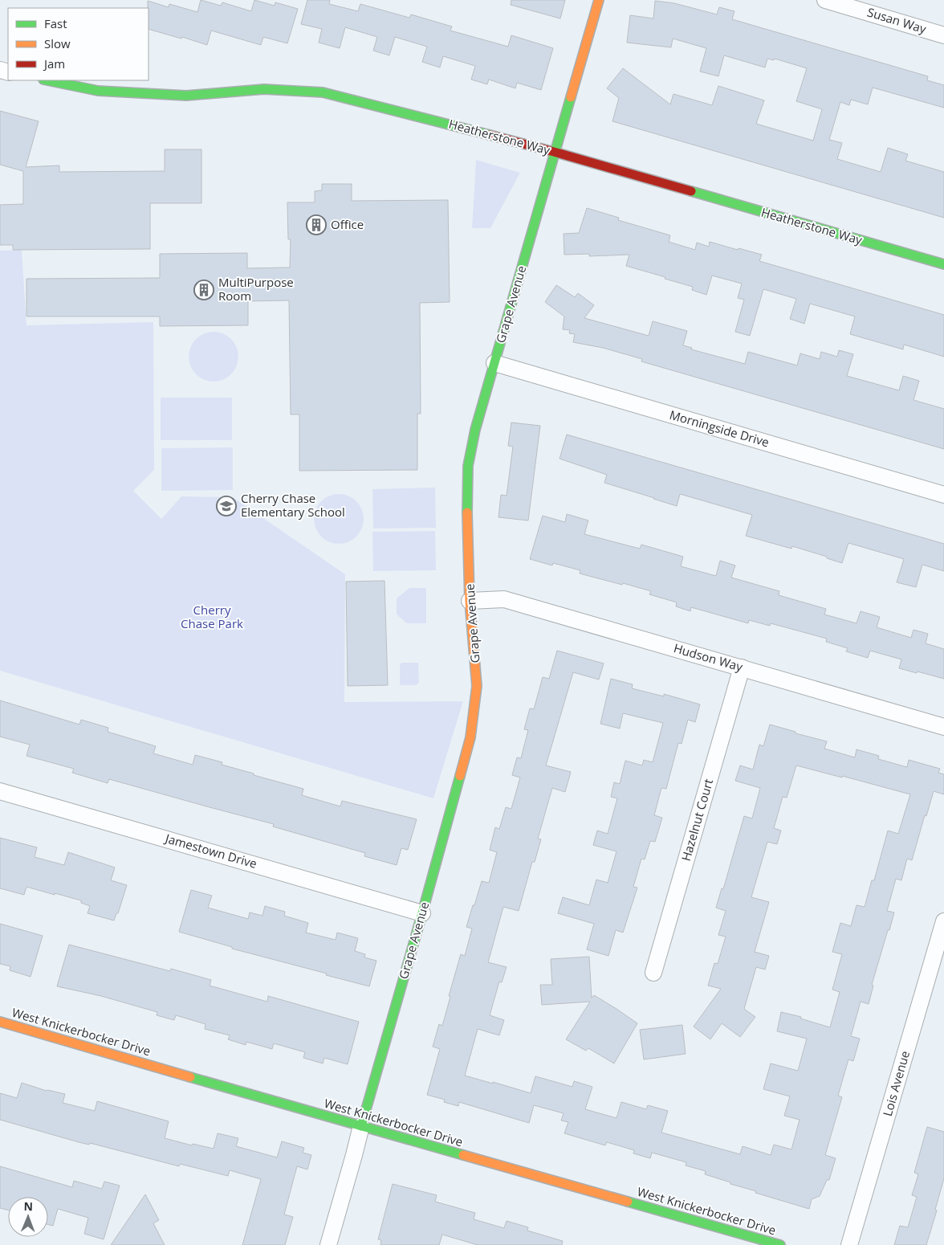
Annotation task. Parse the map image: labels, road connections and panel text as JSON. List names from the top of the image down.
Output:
{
  "streets": {
    "street": [
      "Susan Way",
      "Heatherstone Way",
      "Grape Avenue",
      "Morningside Drive",
      "Hudson Way",
      "Hazelnut Court",
      "Jamestown Drive",
      "West Knickerbocker Drive",
      "Lois Avenue"
    ]
  },
  "crossings": [
    ["Heatherstone Way", "Grape Avenue"],
    ["Grape Avenue", "Morningside Drive"],
    ["Grape Avenue", "Hudson Way"],
    ["Grape Avenue", "Jamestown Drive"],
    ["Grape Avenue", "West Knickerbocker Drive"],
    ["Hudson Way", "Hazelnut Court"]
  ],
  "parks": ["Cherry Chase Park"],
  "places": {
    "building": ["Office", "MultiPurpose Room"],
    "school or university": ["Cherry Chase Elementary School"]
  },
  "legend": ["Fast", "Slow", "Jam"],
  "north": "top"
}
